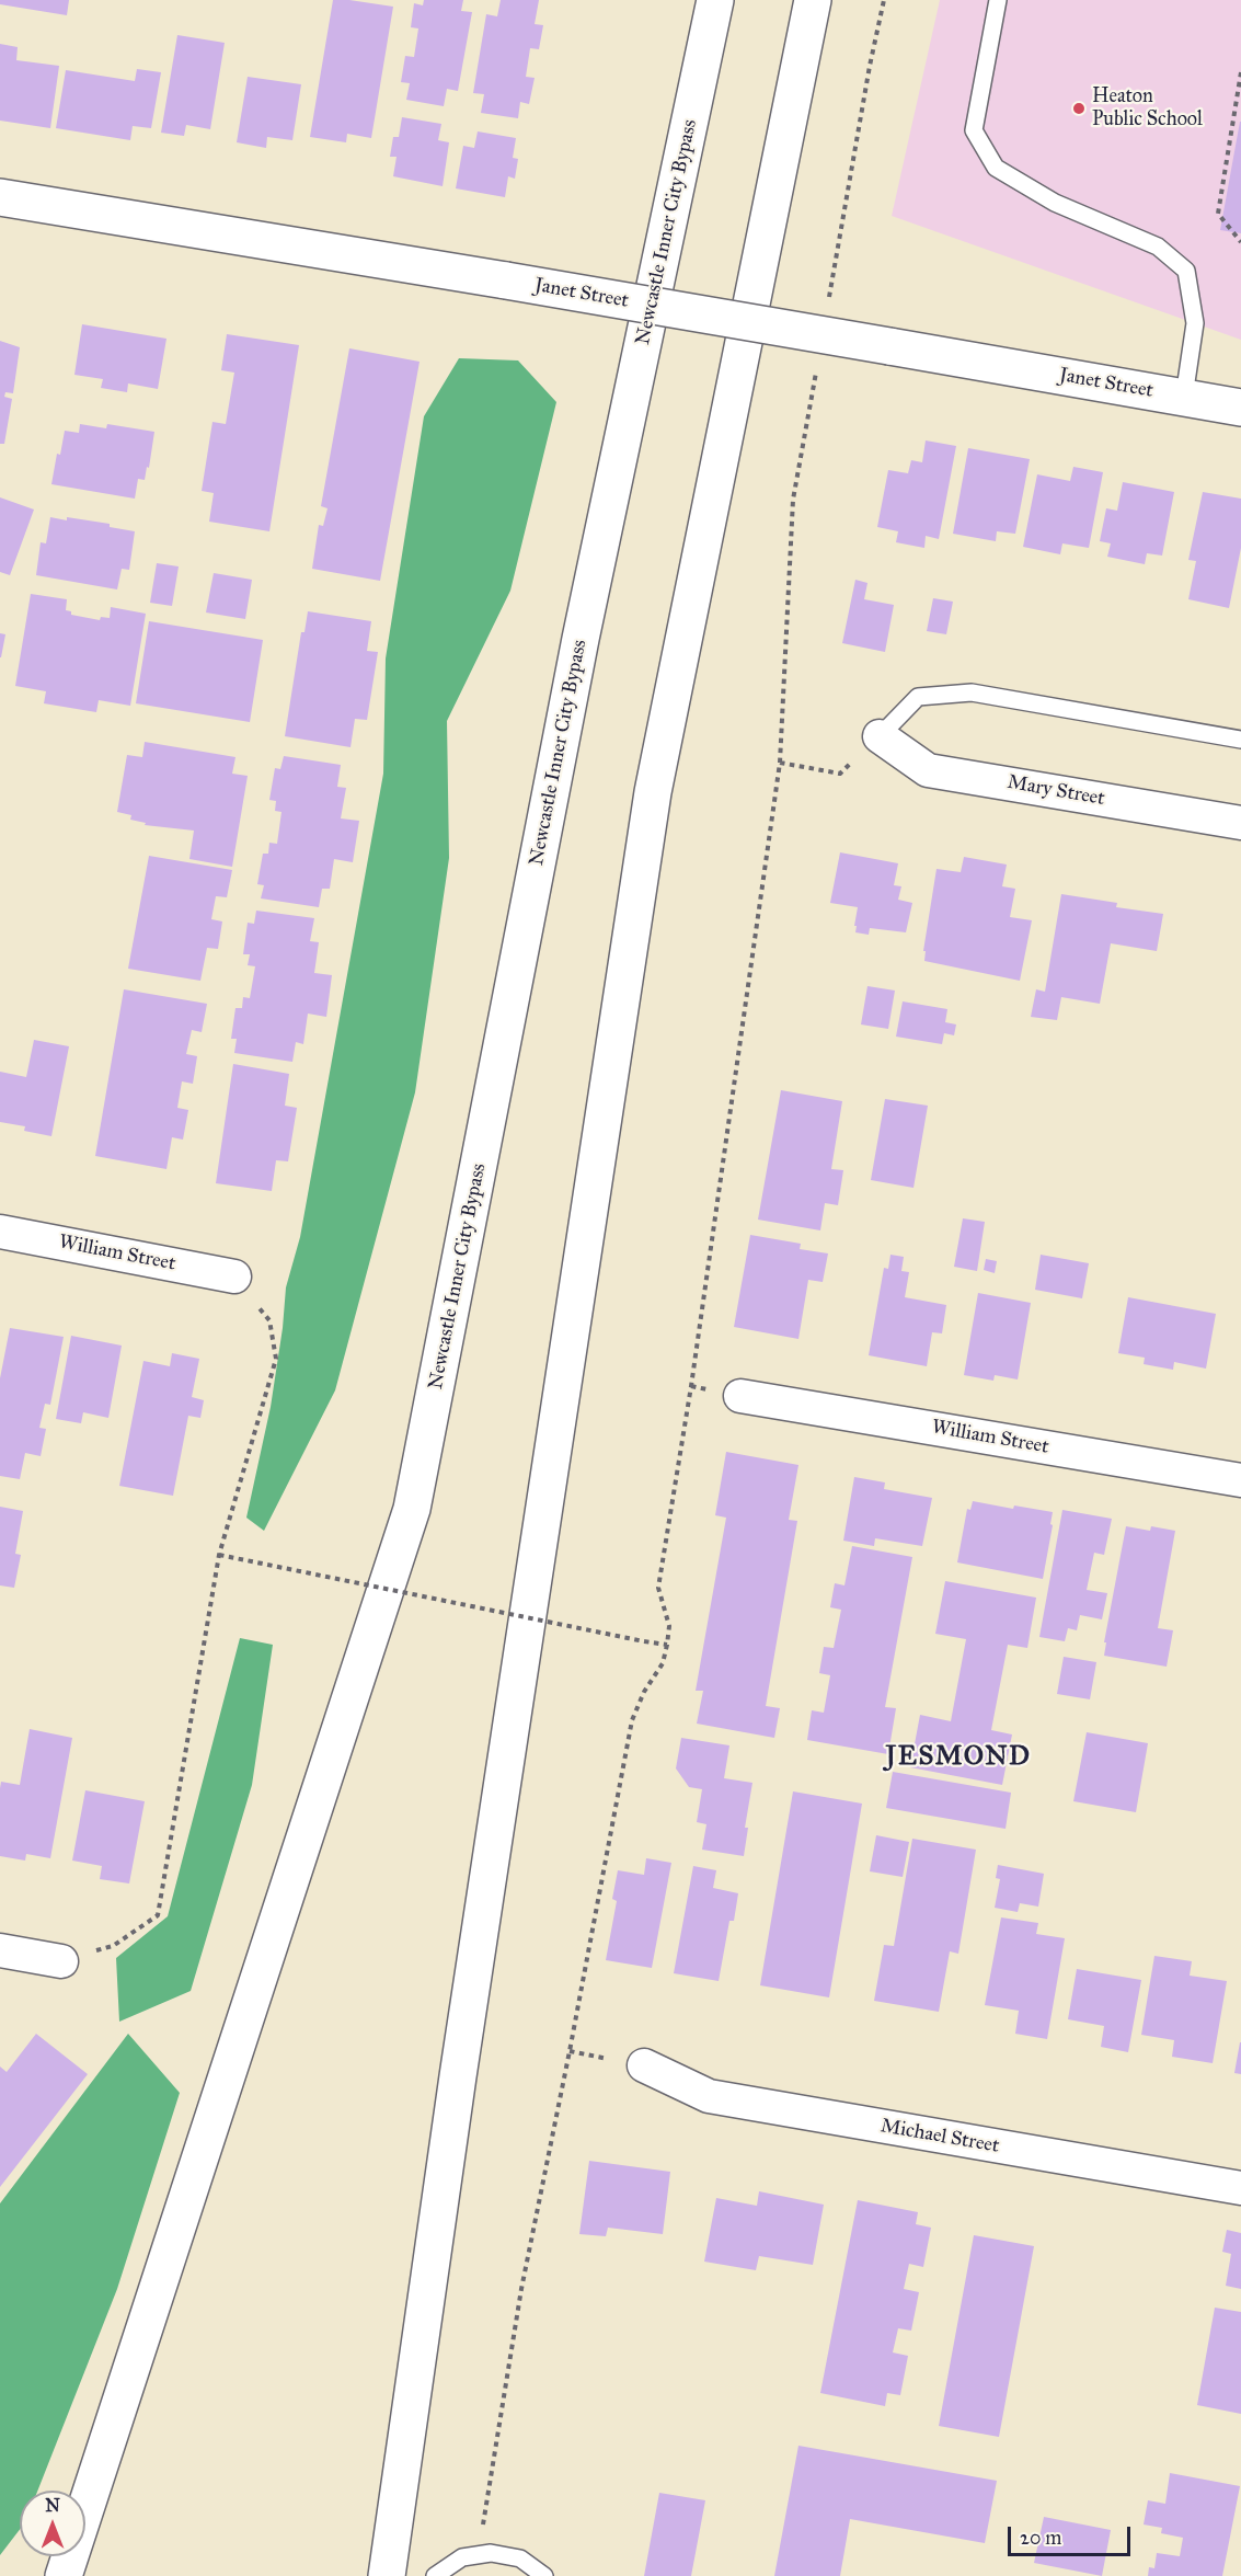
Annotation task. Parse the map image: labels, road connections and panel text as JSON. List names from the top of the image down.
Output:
{
  "streets": {
    "main road": ["Newcastle Inner City Bypass", "Janet Street"],
    "street": ["Mary Street", "William Street", "Michael Street"]
  },
  "districts": ["JESMOND"],
  "places": ["Heaton Public School"],
  "scale_bar": "20 m",
  "north": "top"
}
